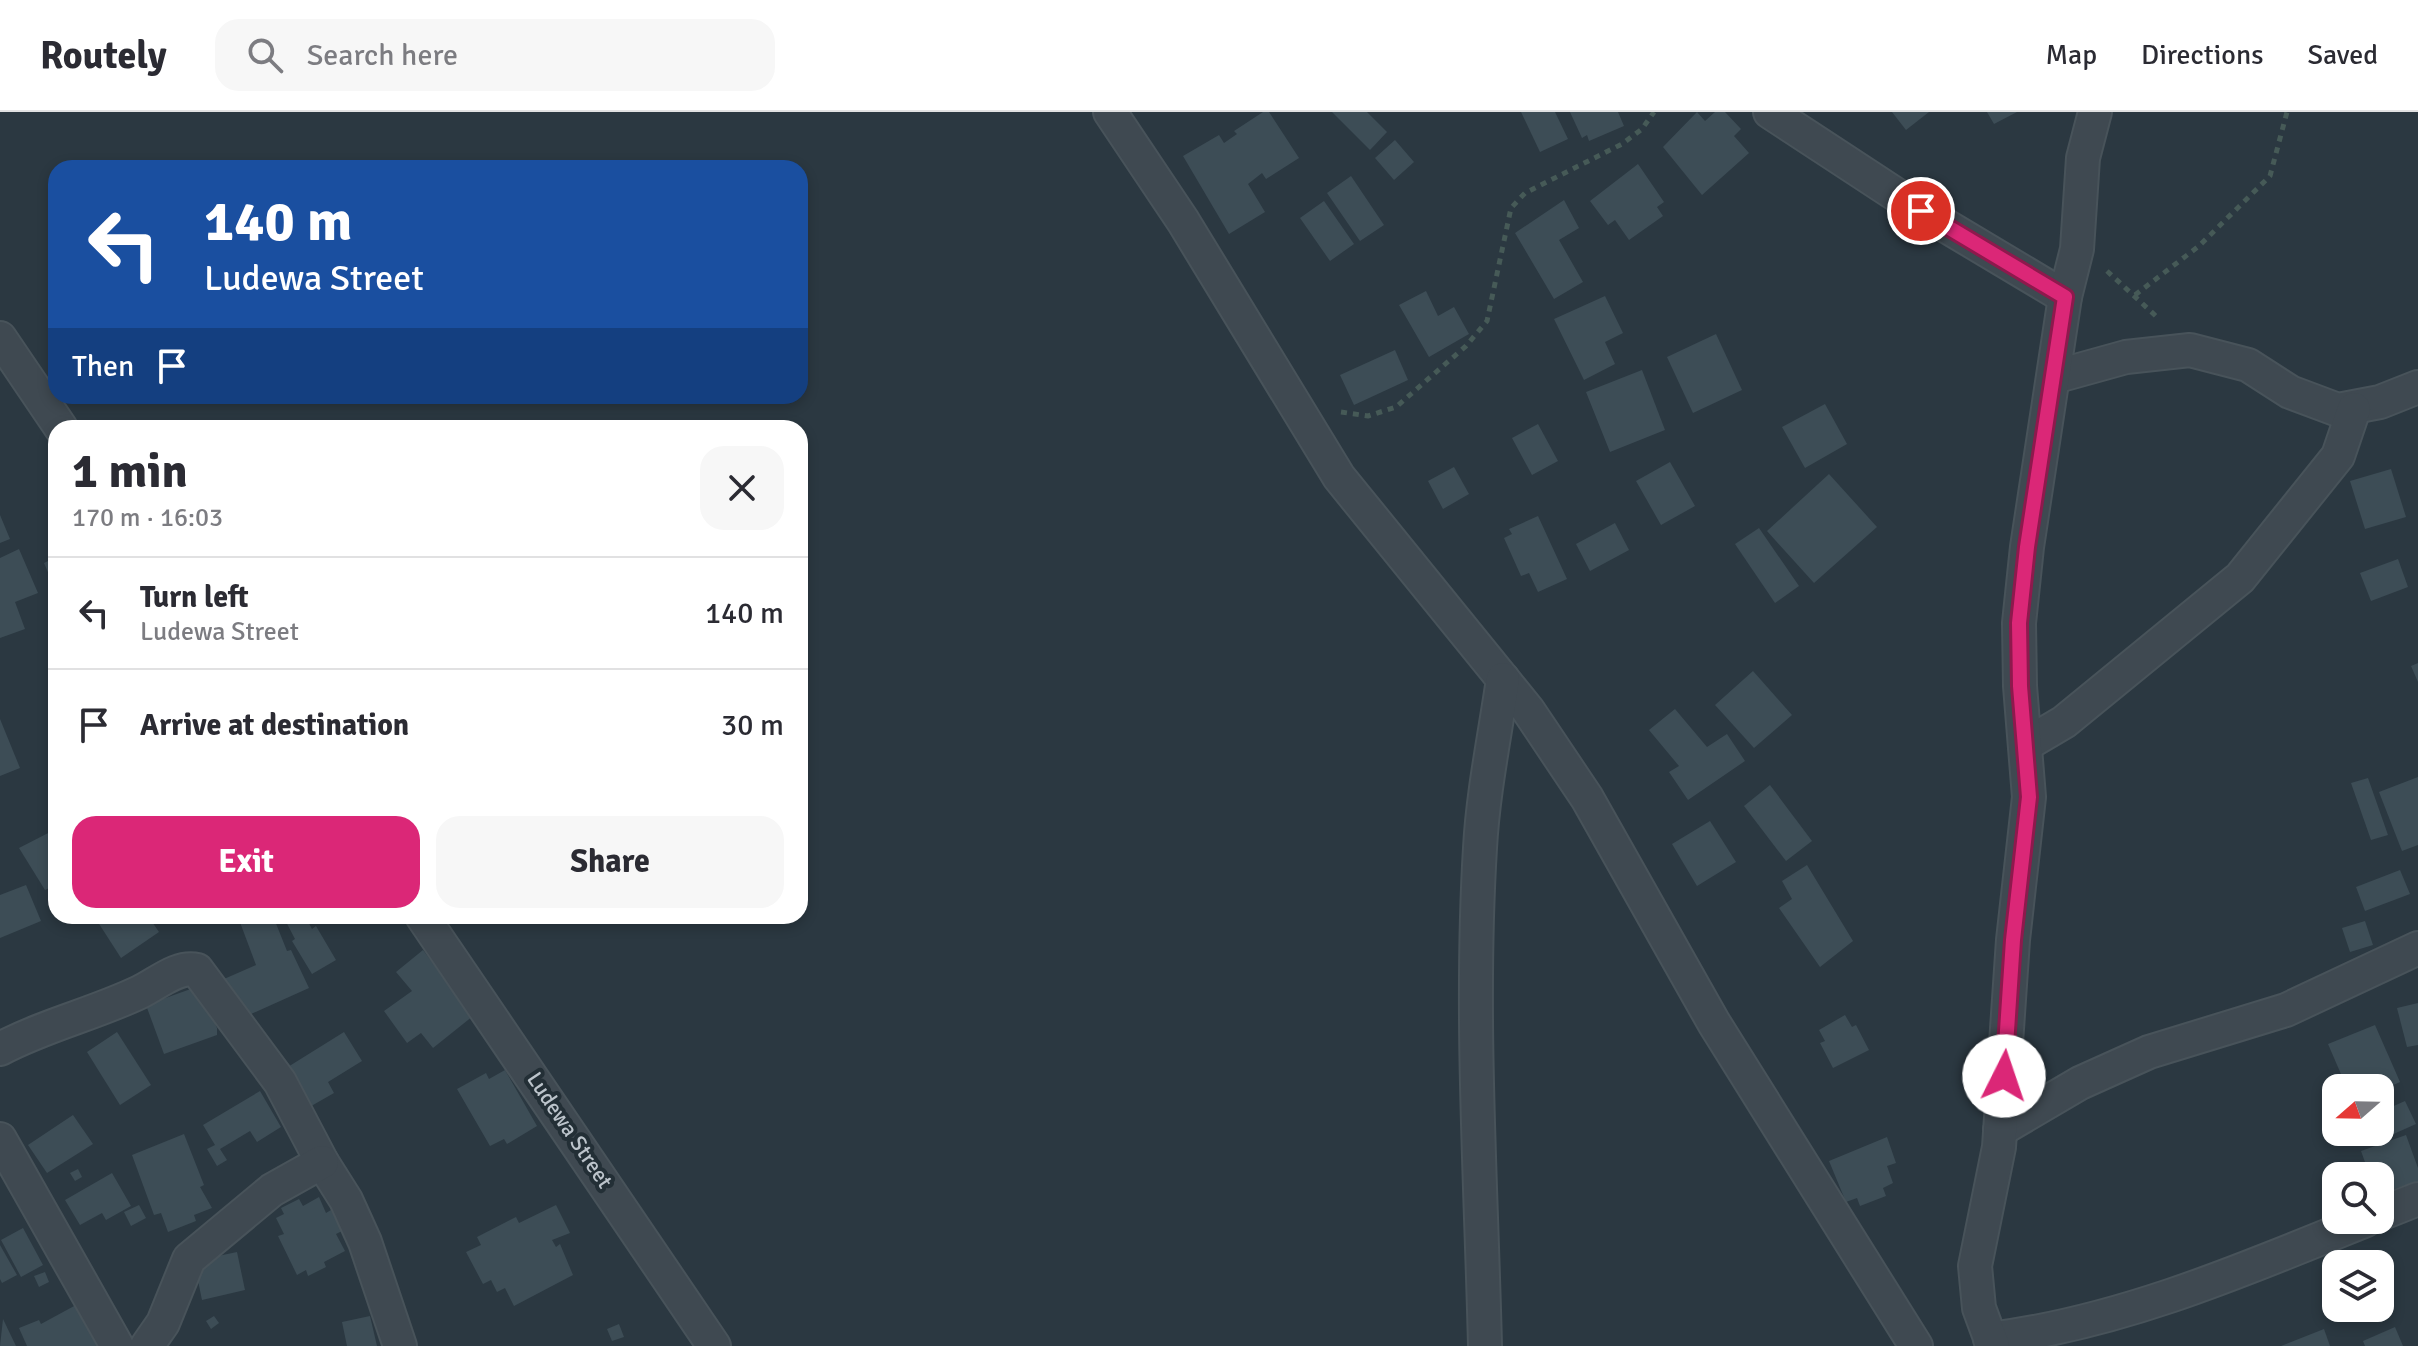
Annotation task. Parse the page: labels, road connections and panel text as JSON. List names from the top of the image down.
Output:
{
  "streets": {
    "street": ["Ludewa Street"]
  },
  "north": "left",
  "page": {
    "header": "Routely",
    "search": "Search here",
    "nav": ["Map", "Directions", "Saved"],
    "turn": ["140 m", "Ludewa Street"],
    "then": "Then",
    "heading": ["1 min", "170 m · 16:03"],
    "list": [
      {
        "name": "Turn left",
        "note": "Ludewa Street",
        "value": "140 m"
      },
      {
        "name": "Arrive at destination",
        "value": "30 m"
      }
    ],
    "buttons": ["Exit", "Share"]
  }
}
